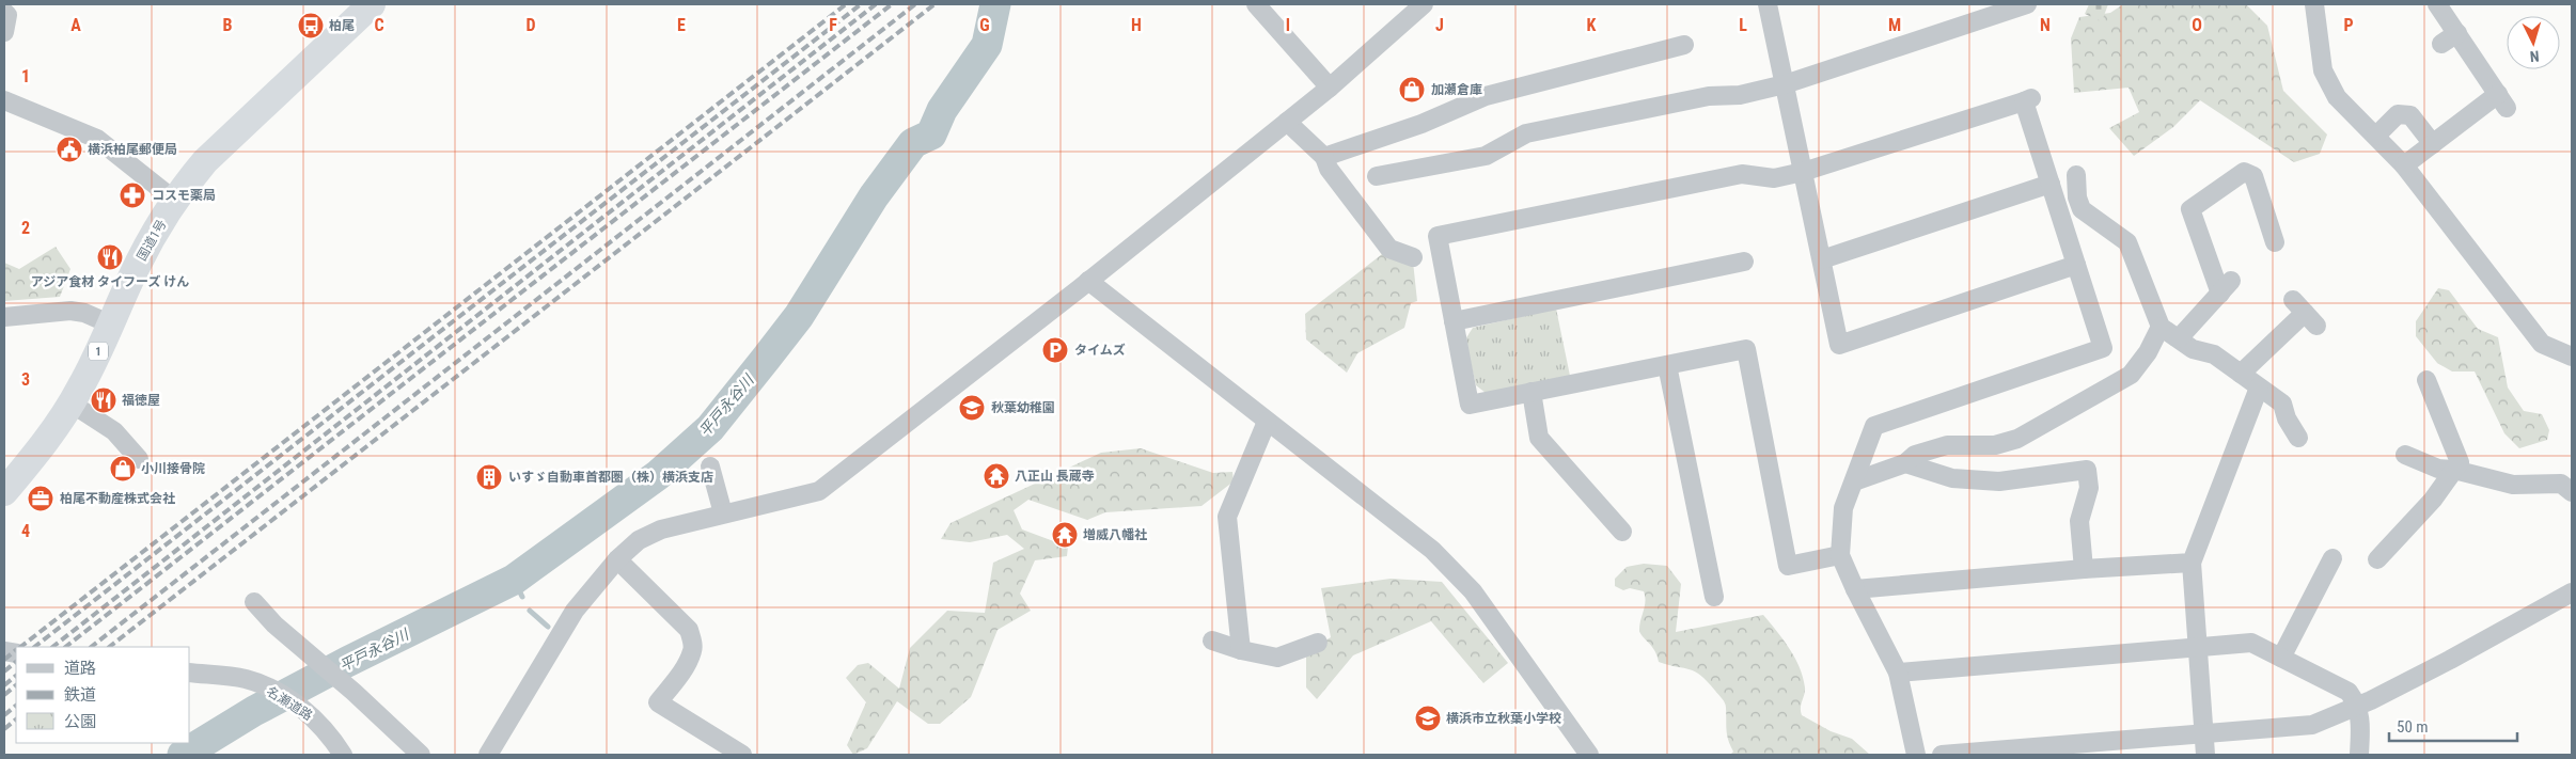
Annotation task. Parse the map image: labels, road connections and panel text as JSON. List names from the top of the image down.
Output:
{
  "streets": {
    "highway": ["国道1号", "1"],
    "street": ["名瀬道路"]
  },
  "water": ["平戸永谷川"],
  "places": {
    "bus stop": ["柏尾"],
    "shop": ["加瀬倉庫", "小川接骨院"],
    "public building": ["横浜柏尾郵便局"],
    "pharmacy": ["コスモ薬局"],
    "restaurant": ["アジア食材 タイフーズ けん", "福徳屋"],
    "parking": ["タイムズ"],
    "school or university": ["秋葉幼稚園", "横浜市立秋葉小学校"],
    "temple": ["八正山 長蔵寺", "増威八幡社"],
    "building": ["いすゞ自動車首都圏（株）横浜支店"],
    "office": ["柏尾不動産株式会社"]
  },
  "legend": ["道路", "鉄道", "公園"],
  "scale_bar": "50 m",
  "north": "bottom",
  "grid": {
    "columns": [
      "A",
      "B",
      "C",
      "D",
      "E",
      "F",
      "G",
      "H",
      "I",
      "J",
      "K",
      "L",
      "M",
      "N",
      "O",
      "P"
    ],
    "rows": [
      "1",
      "2",
      "3",
      "4"
    ]
  }
}
